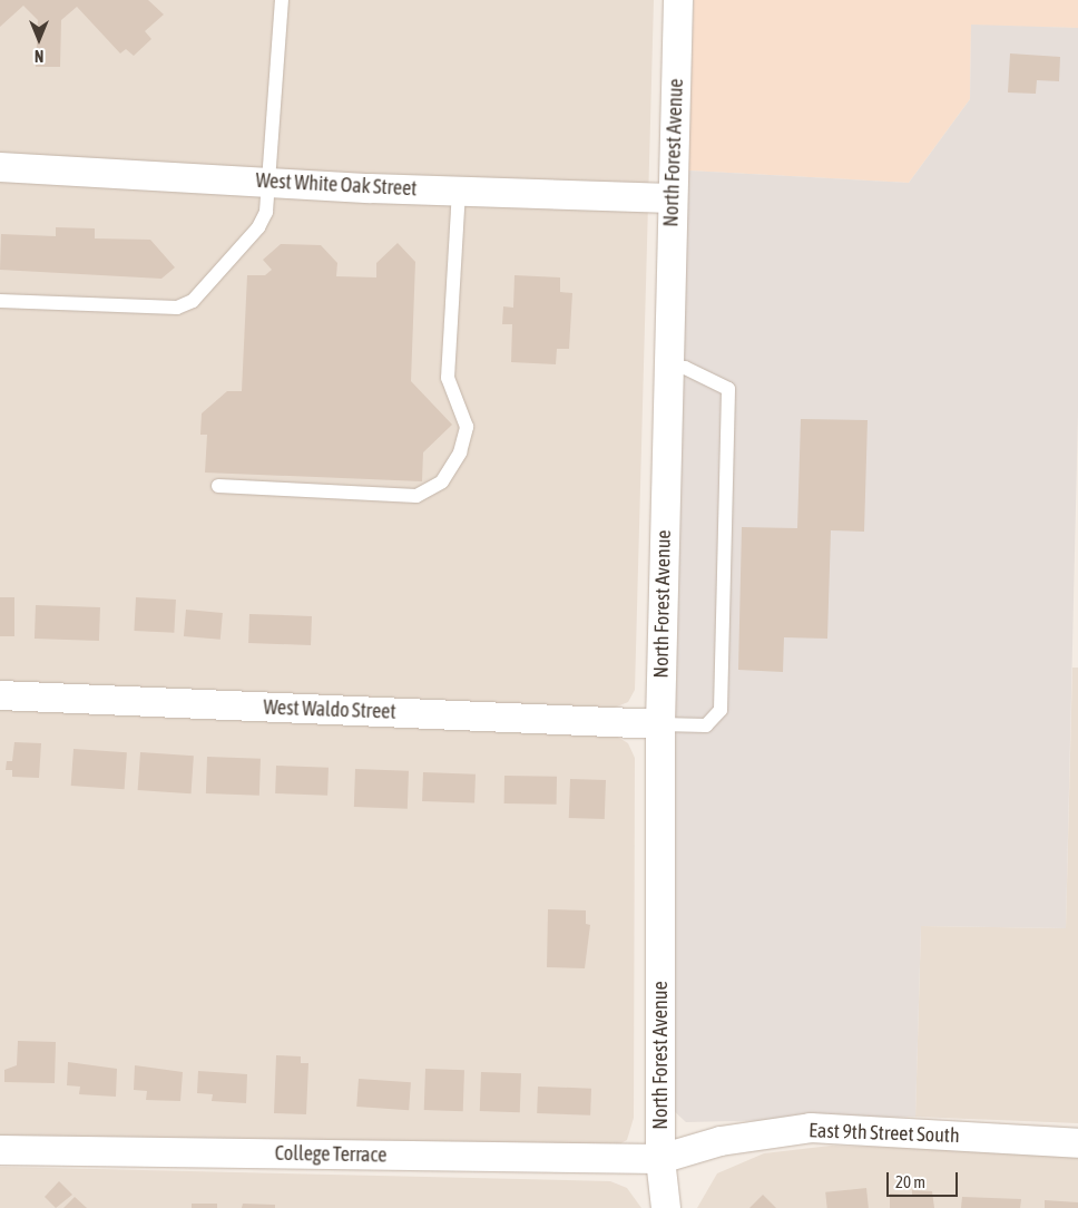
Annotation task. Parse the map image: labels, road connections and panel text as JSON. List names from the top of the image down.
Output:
{
  "streets": {
    "street": [
      "North Forest Avenue",
      "West White Oak Street",
      "West Waldo Street",
      "East 9th Street South",
      "College Terrace"
    ]
  },
  "crossings": [
    ["North Forest Avenue", "West White Oak Street"],
    ["North Forest Avenue", "West Waldo Street"],
    ["North Forest Avenue", "East 9th Street South"],
    ["North Forest Avenue", "College Terrace"],
    ["East 9th Street South", "College Terrace"]
  ],
  "scale_bar": "20 m",
  "north": "bottom"
}
